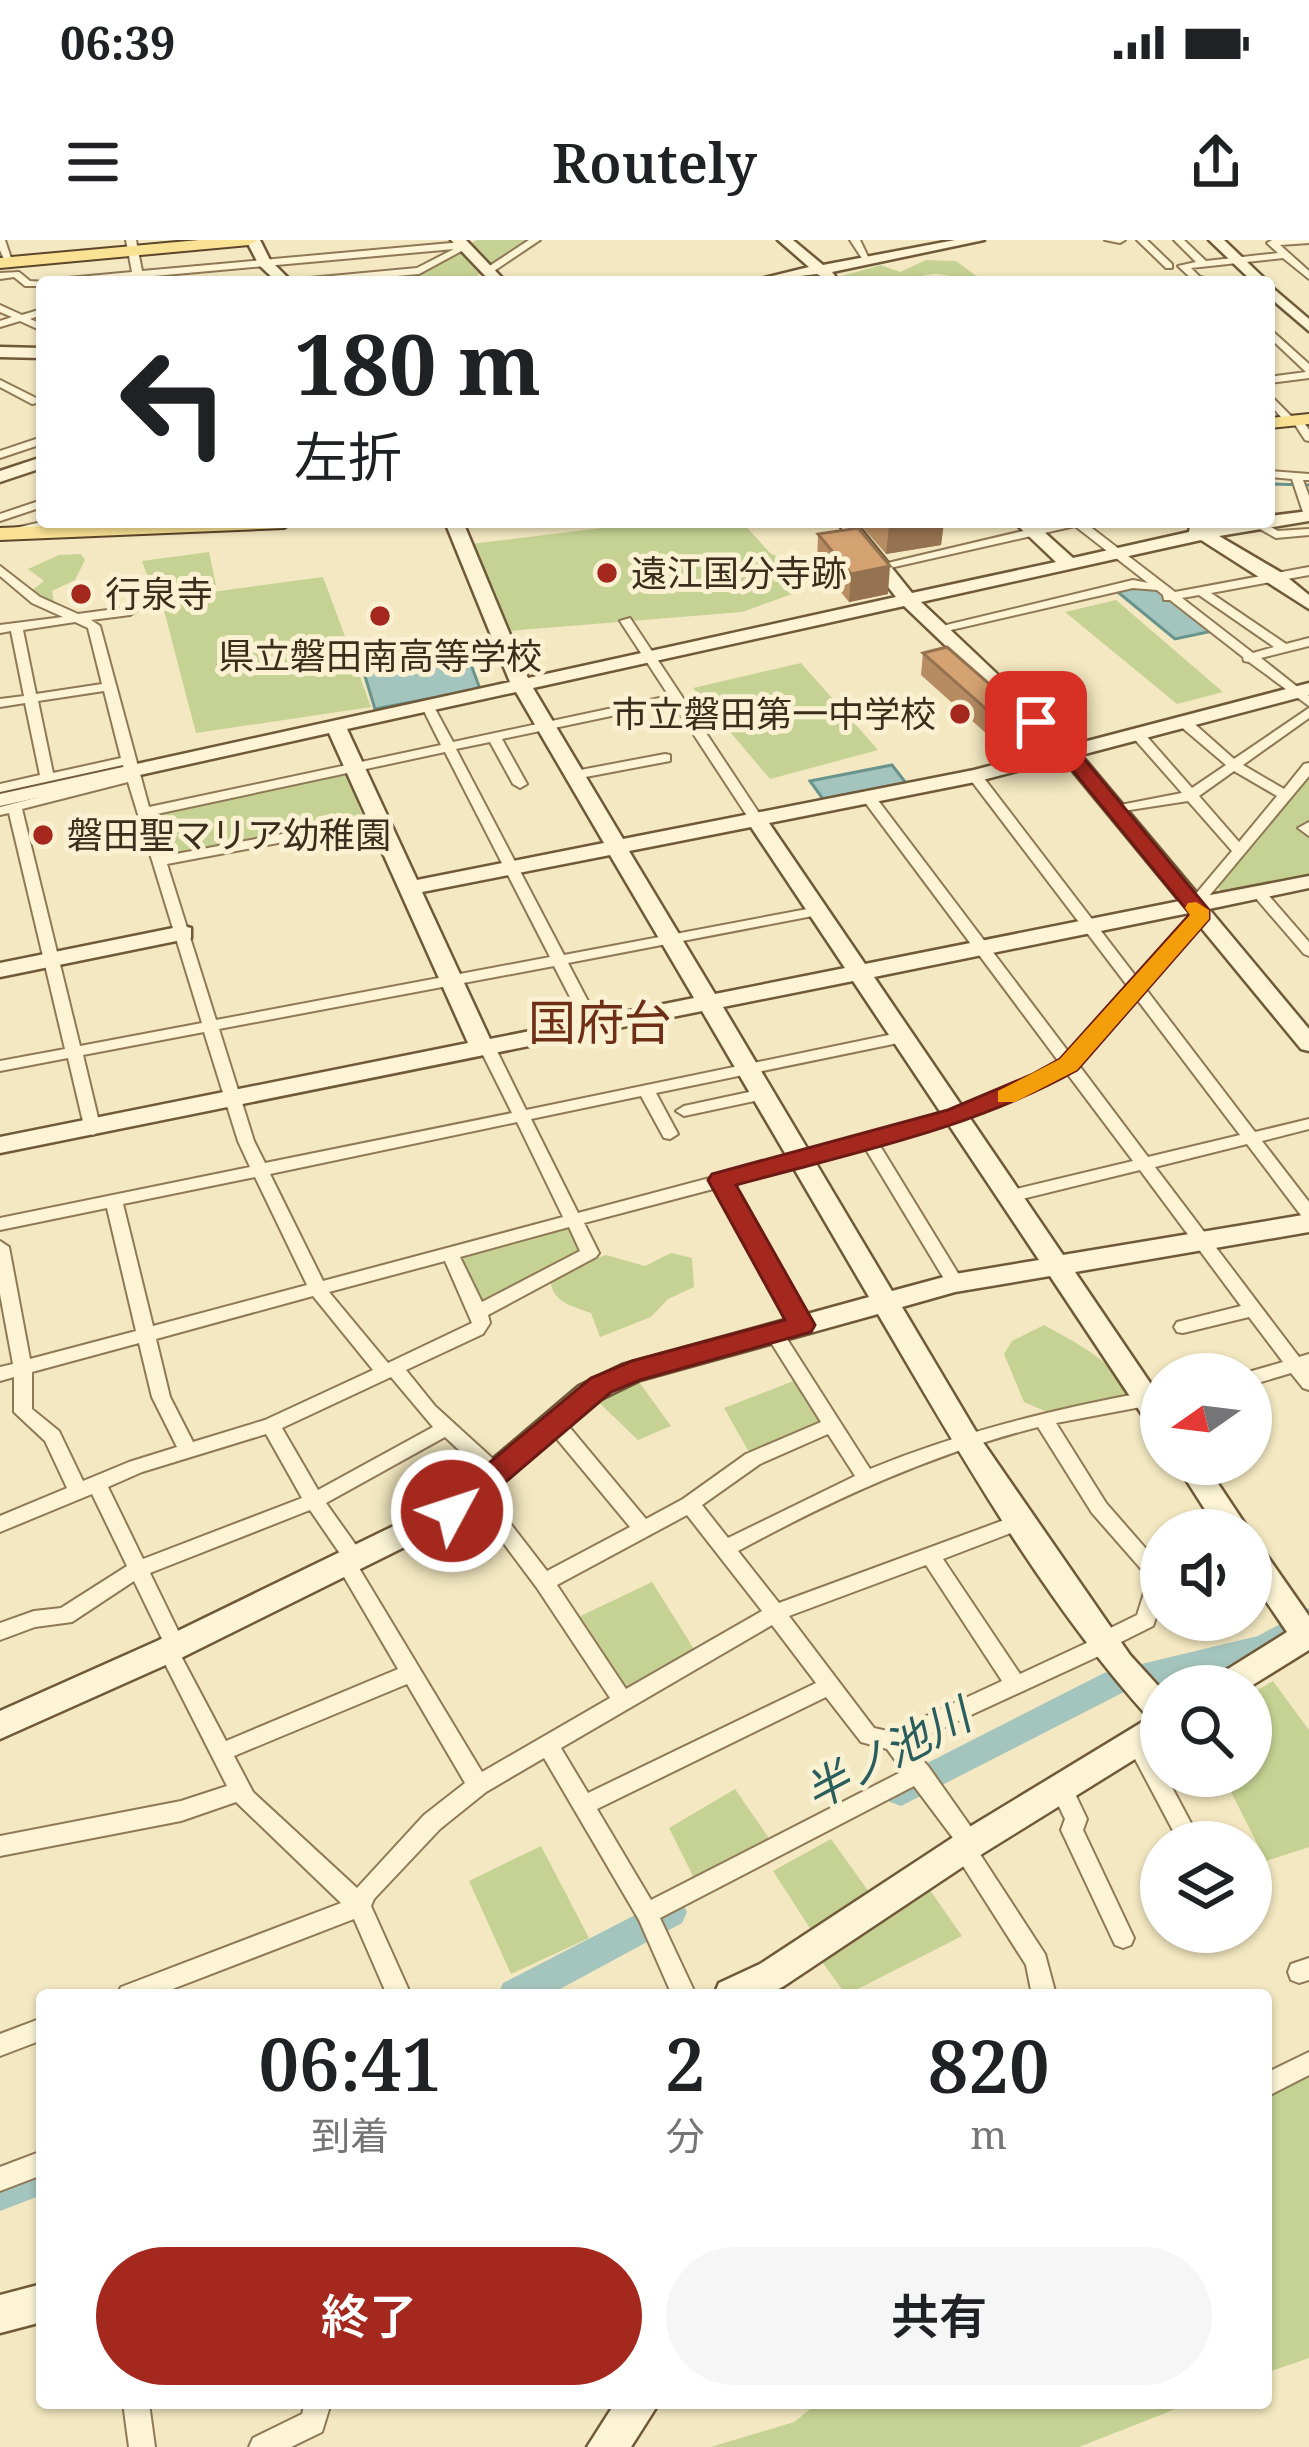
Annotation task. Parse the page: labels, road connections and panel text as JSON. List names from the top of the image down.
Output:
{
  "districts": ["国府台"],
  "water": ["半ノ池川"],
  "places": [
    "遠江国分寺跡",
    "行泉寺",
    "県立磐田南高等学校",
    "市立磐田第一中学校",
    "磐田聖マリア幼稚園"
  ],
  "north": "left",
  "page": {
    "status": "06:39",
    "header": "Routely",
    "turn": ["180 m", "左折"],
    "eta": [
      "06:41",
      "到着",
      "2",
      "分",
      "820",
      "m"
    ],
    "buttons": ["終了", "共有"]
  }
}
